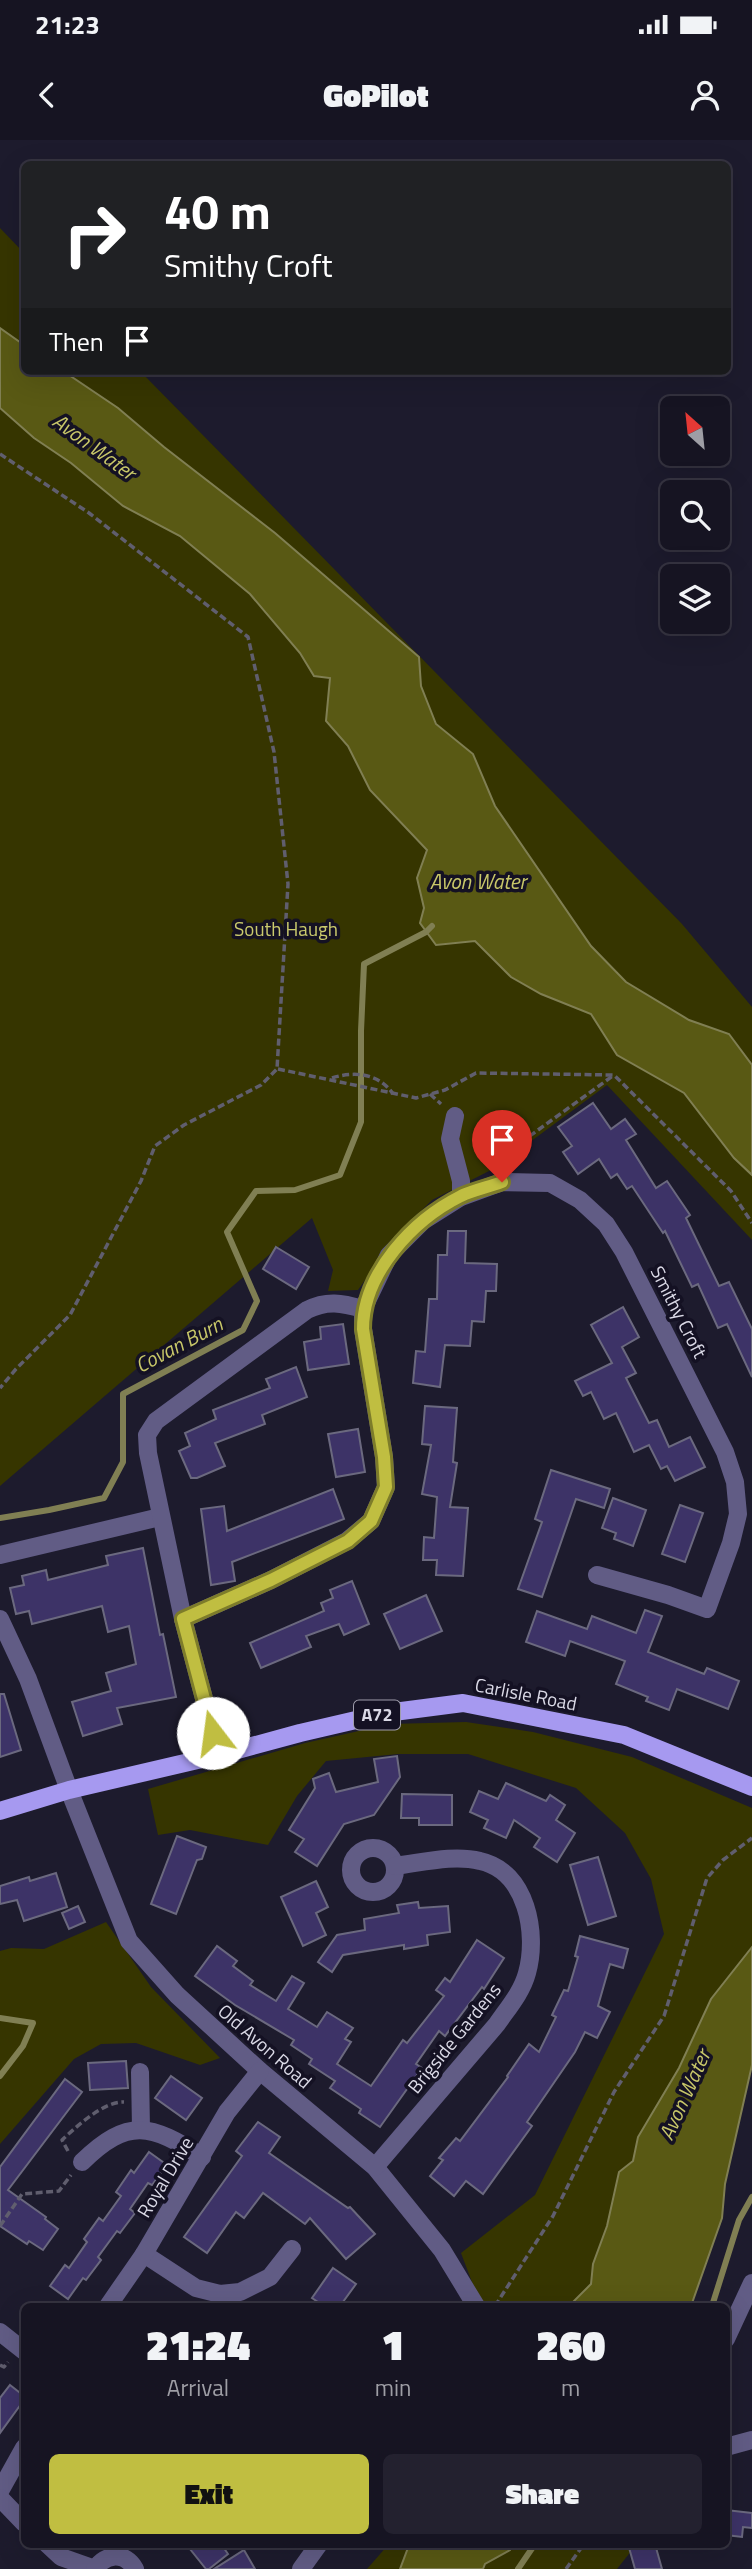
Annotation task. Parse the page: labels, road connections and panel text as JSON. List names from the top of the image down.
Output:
{
  "streets": {
    "main road": ["Carlisle Road", "A72"],
    "street": [
      "Smithy Croft",
      "Brigside Gardens",
      "Old Avon Road",
      "Royal Drive"
    ]
  },
  "crossings": [
    ["Carlisle Road", "Old Avon Road"],
    ["Brigside Gardens", "Old Avon Road"],
    ["Old Avon Road", "Royal Drive"]
  ],
  "water": ["Avon Water", "Covan Burn"],
  "parks": ["South Haugh"],
  "north": "top left",
  "page": {
    "status": "21:23",
    "header": "GoPilot",
    "turn": ["40 m", "Smithy Croft"],
    "then": "Then",
    "eta": [
      "21:24",
      "Arrival",
      "1",
      "min",
      "260",
      "m"
    ],
    "buttons": ["Exit", "Share"]
  }
}
